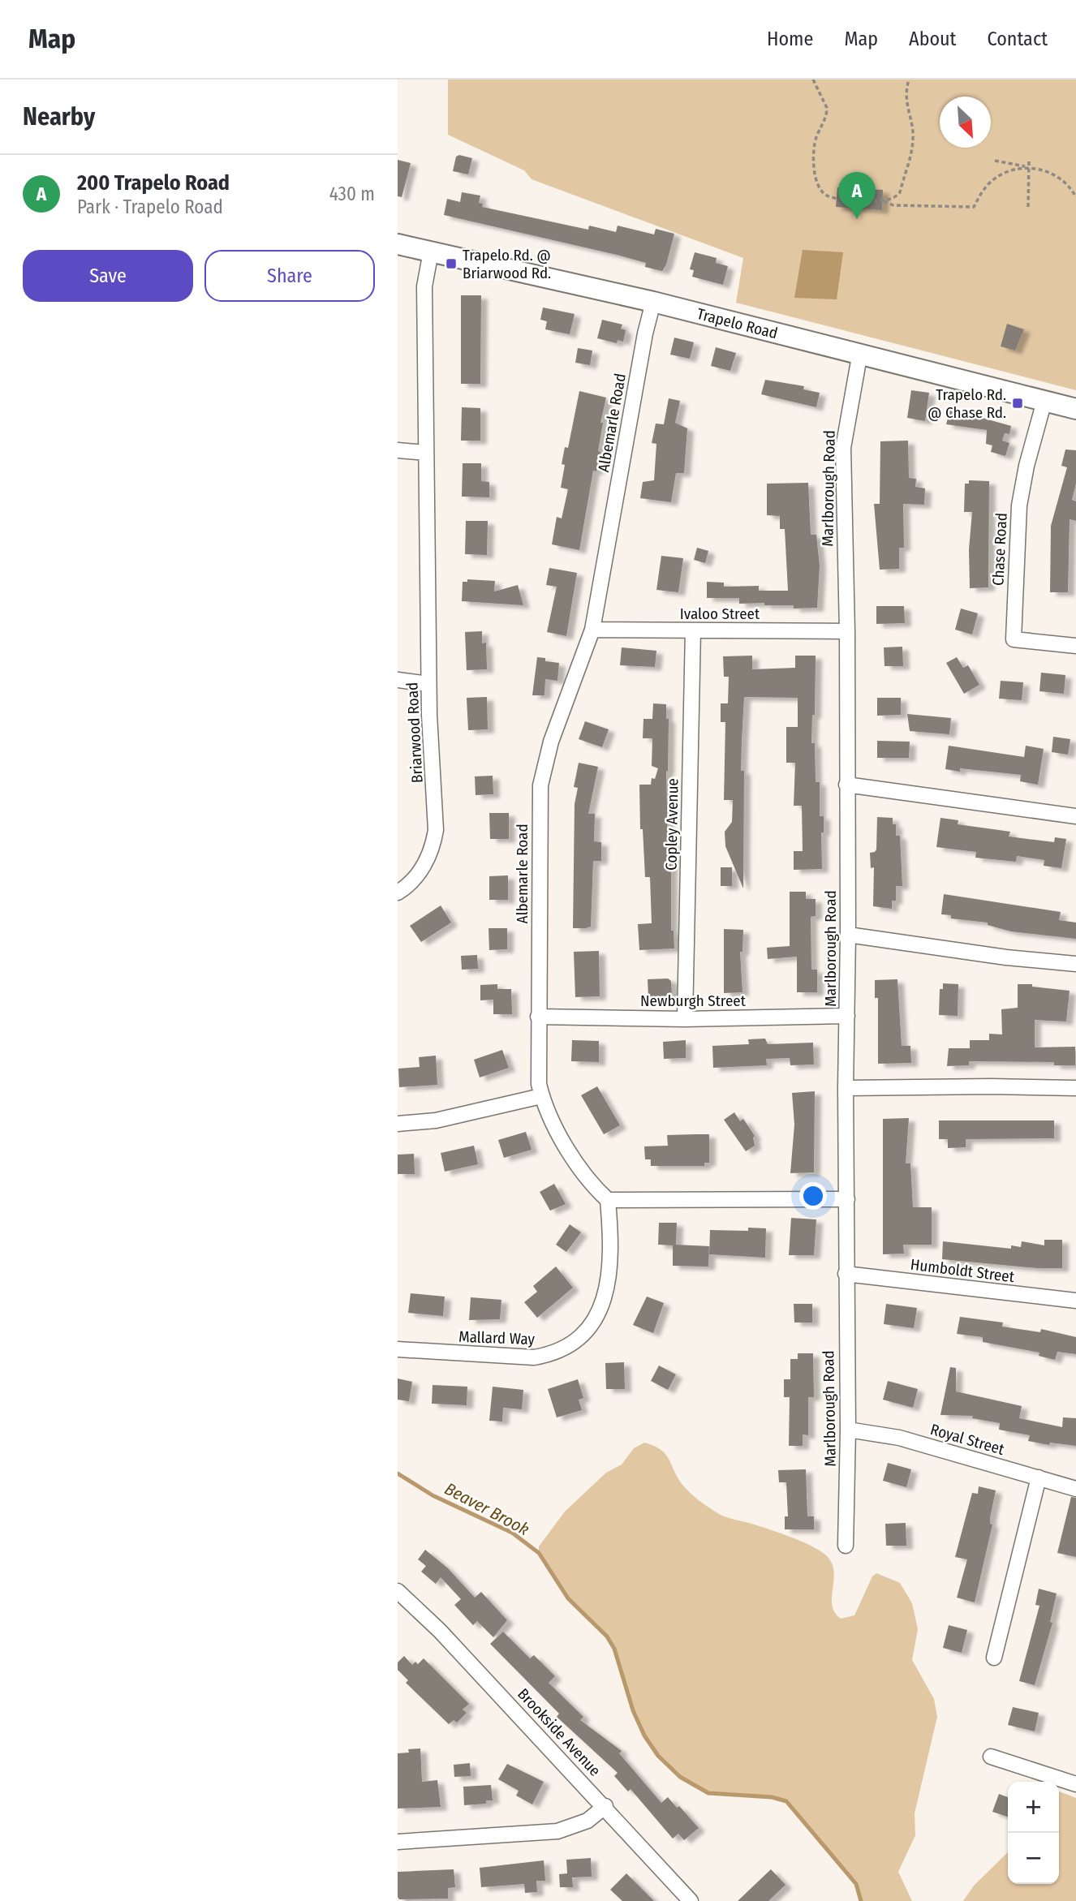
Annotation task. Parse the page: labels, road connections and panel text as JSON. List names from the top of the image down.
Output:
{
  "streets": {
    "main road": ["Trapelo Road"],
    "street": [
      "Albemarle Road",
      "Marlborough Road",
      "Chase Road",
      "Ivaloo Street",
      "Briarwood Road",
      "Copley Avenue",
      "Newburgh Street",
      "Humboldt Street",
      "Mallard Way",
      "Royal Street",
      "Brookside Avenue"
    ]
  },
  "crossings": [
    ["Trapelo Road", "Albemarle Road"],
    ["Trapelo Road", "Marlborough Road"],
    ["Trapelo Road", "Chase Road"],
    ["Trapelo Road", "Briarwood Road"],
    ["Albemarle Road", "Ivaloo Street"],
    ["Albemarle Road", "Newburgh Street"],
    ["Albemarle Road", "Mallard Way"],
    ["Marlborough Road", "Ivaloo Street"],
    ["Marlborough Road", "Newburgh Street"],
    ["Marlborough Road", "Humboldt Street"],
    ["Marlborough Road", "Royal Street"],
    ["Ivaloo Street", "Copley Avenue"],
    ["Copley Avenue", "Newburgh Street"]
  ],
  "water": ["Beaver Brook"],
  "places": {
    "transit": ["Trapelo Rd. @ Briarwood Rd.", "Trapelo Rd. @ Chase Rd."]
  },
  "north": "bottom right",
  "page": {
    "header": "Map",
    "nav": [
      "Home",
      "Map",
      "About",
      "Contact"
    ],
    "heading": "Nearby",
    "list": [
      {
        "mark": "A",
        "name": "200 Trapelo Road",
        "note": "Park · Trapelo Road",
        "value": "430 m"
      }
    ],
    "pins": "A",
    "buttons": ["Save", "Share"],
    "map_buttons": ["+", "−"]
  }
}
